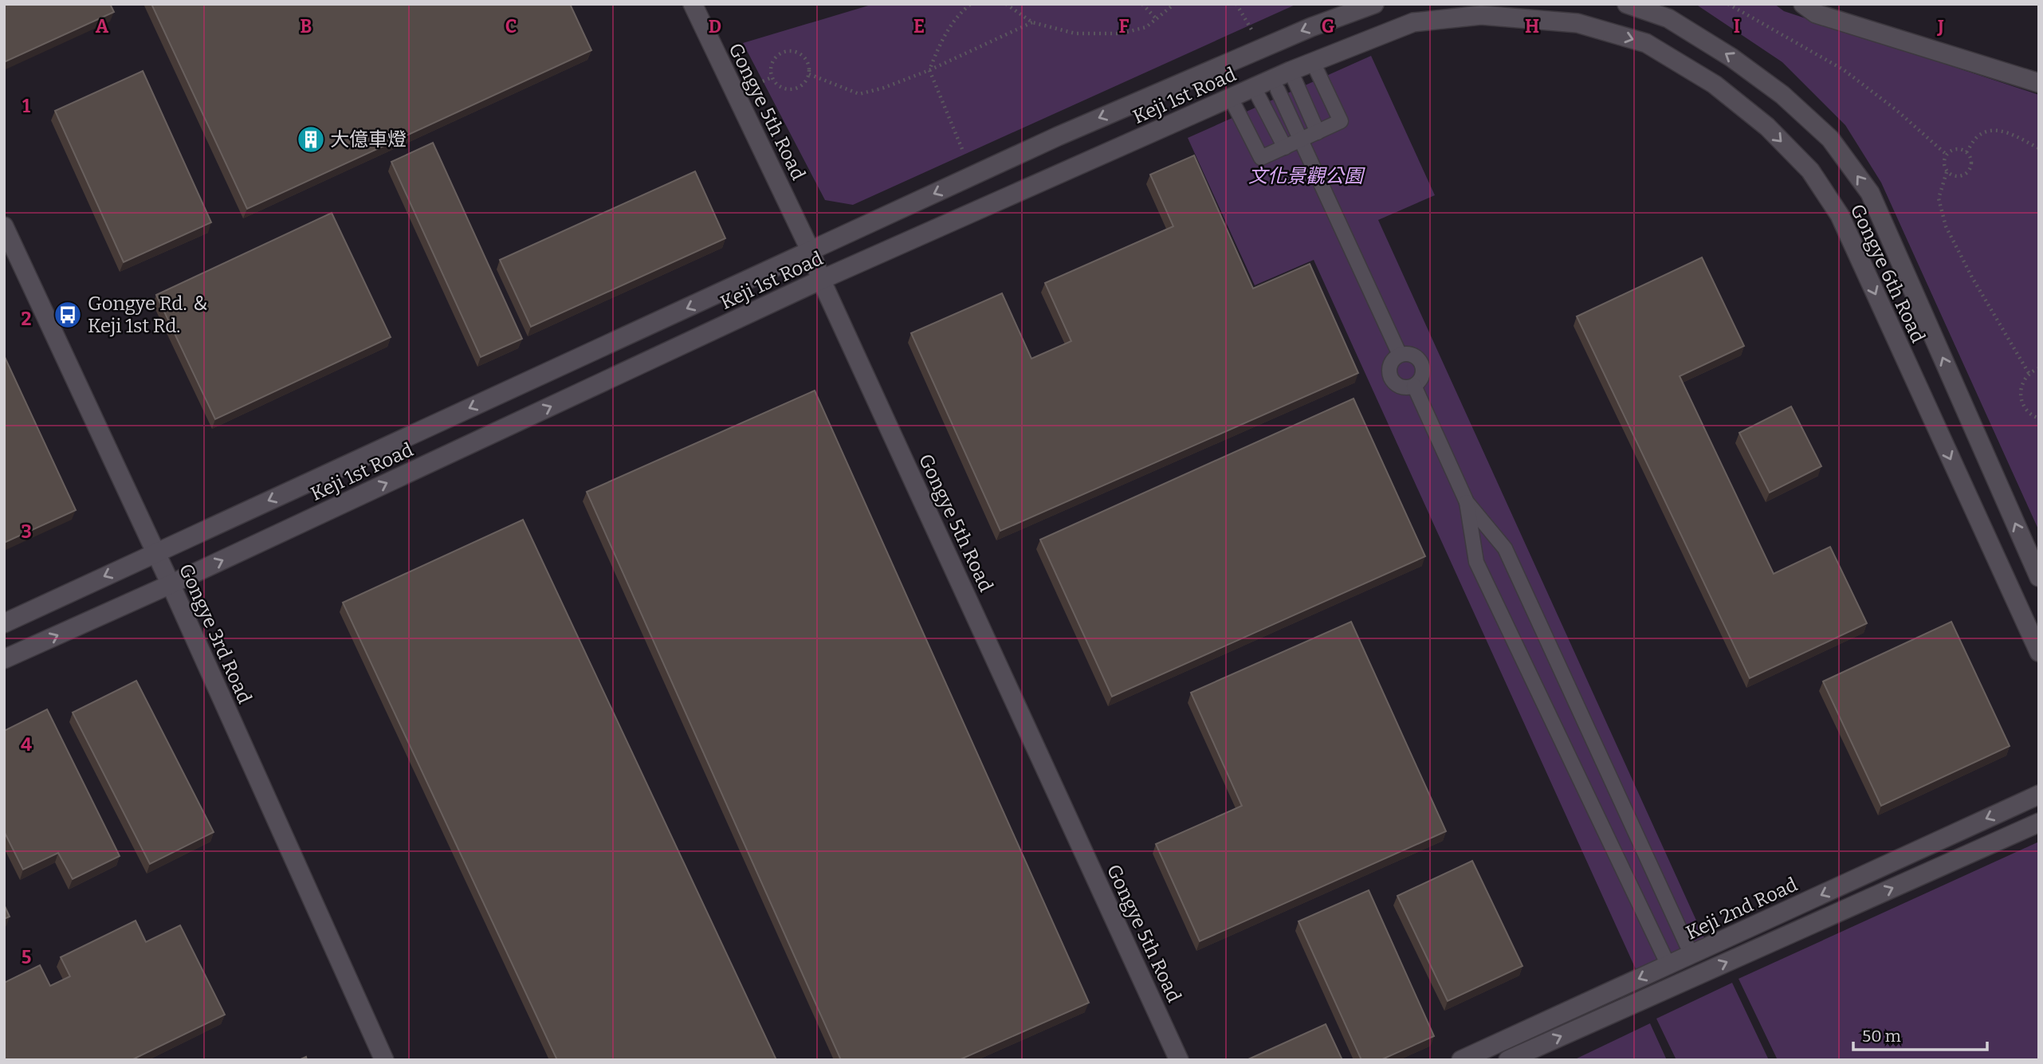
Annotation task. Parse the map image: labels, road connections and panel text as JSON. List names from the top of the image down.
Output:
{
  "streets": {
    "street": [
      "Keji 1st Road",
      "Gongye 5th Road",
      "Gongye 6th Road",
      "Gongye 3rd Road",
      "Keji 2nd Road"
    ]
  },
  "crossings": [
    ["Keji 1st Road", "Gongye 5th Road"],
    ["Keji 1st Road", "Gongye 6th Road"],
    ["Keji 1st Road", "Gongye 3rd Road"]
  ],
  "parks": ["文化景觀公園"],
  "places": {
    "building": ["大億車燈"],
    "bus stop": ["Gongye Rd. ＆ Keji 1st Rd."]
  },
  "scale_bar": "50 m",
  "grid": {
    "columns": [
      "A",
      "B",
      "C",
      "D",
      "E",
      "F",
      "G",
      "H",
      "I",
      "J"
    ],
    "rows": [
      "1",
      "2",
      "3",
      "4",
      "5"
    ]
  }
}
